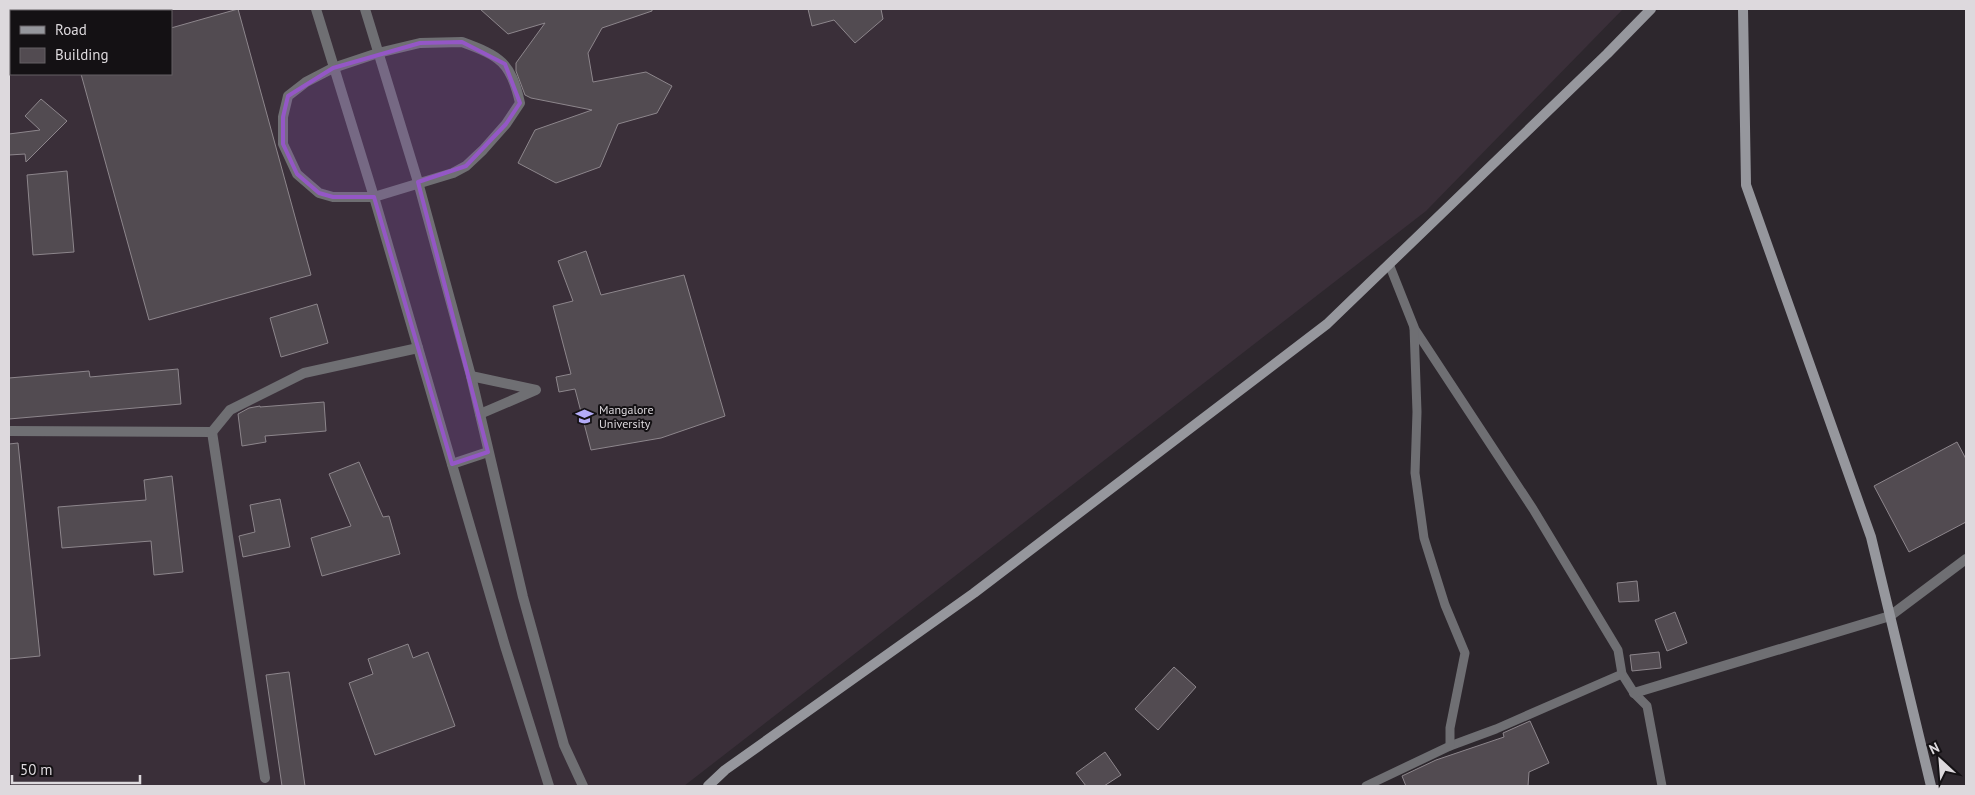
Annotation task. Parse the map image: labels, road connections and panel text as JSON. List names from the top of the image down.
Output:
{
  "places": {
    "school or university": ["Mangalore University"]
  },
  "legend": ["Road", "Building"],
  "scale_bar": "50 m",
  "north": "top left"
}
